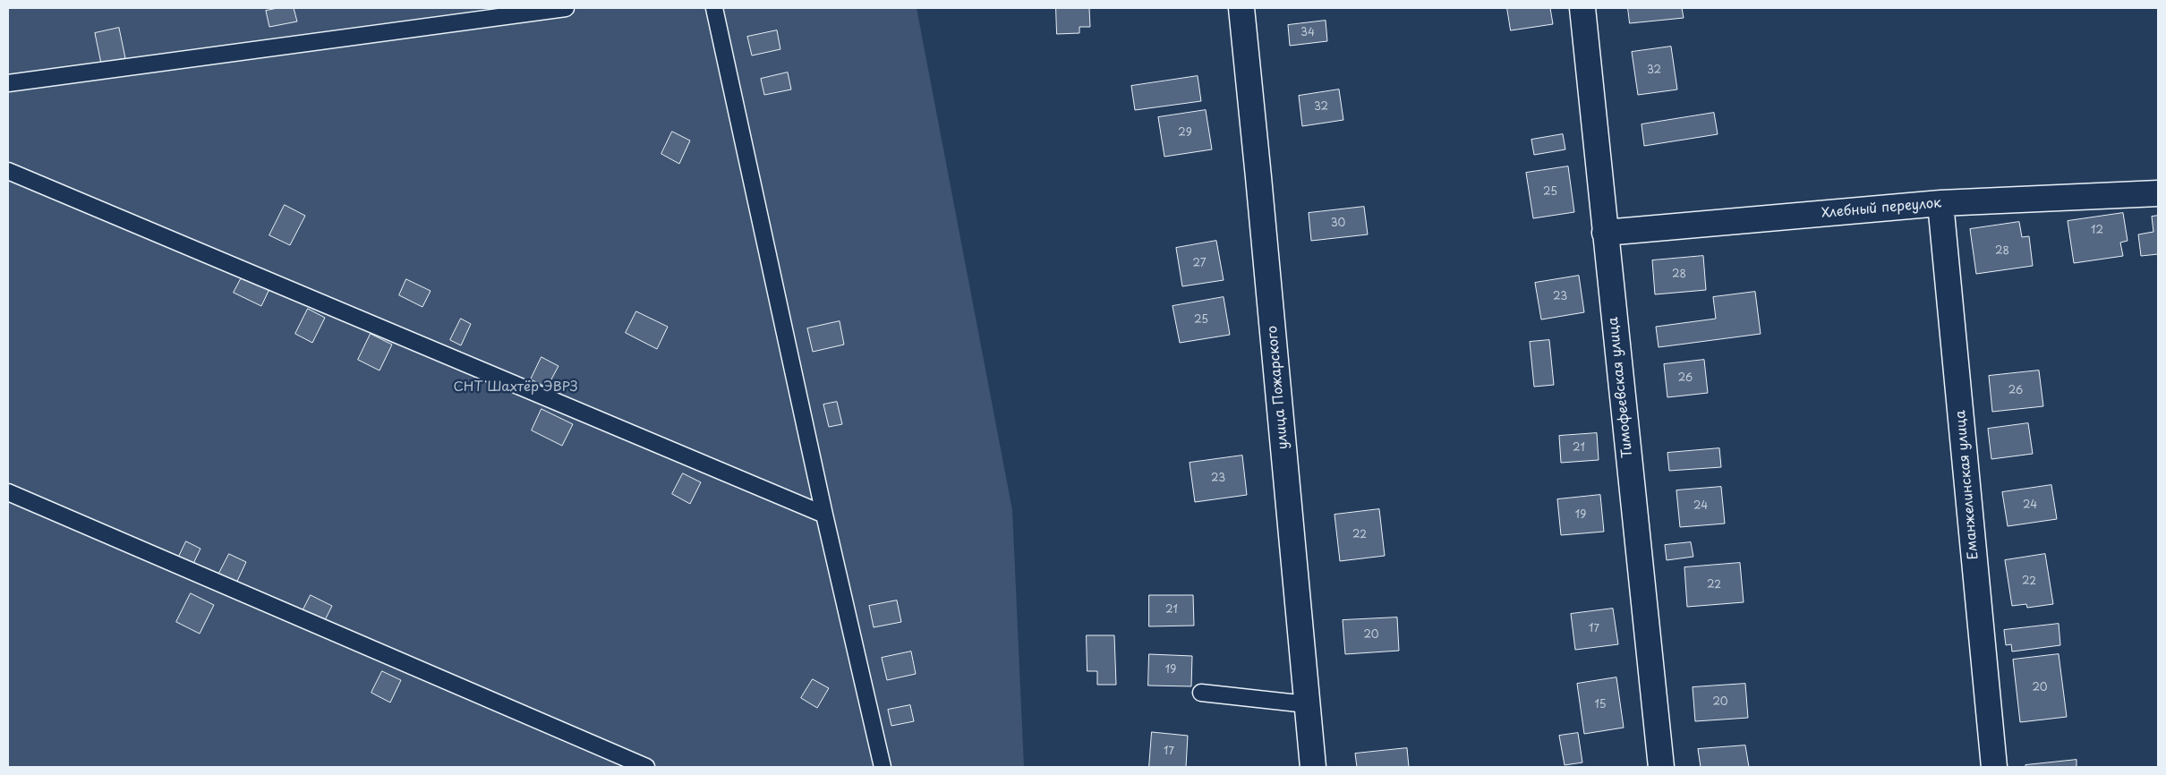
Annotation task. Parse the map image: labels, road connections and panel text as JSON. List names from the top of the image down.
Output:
{
  "streets": {
    "street": [
      "Хлебный переулок",
      "улица Пожарского",
      "Тимофеевская улица",
      "Еманжелинская улица"
    ]
  },
  "crossings": [
    ["Хлебный переулок", "Тимофеевская улица"],
    ["Хлебный переулок", "Еманжелинская улица"]
  ],
  "parks": ["СНТ Шахтёр ЭВРЗ"],
  "house_numbers": [
    "34",
    "32",
    "32",
    "29",
    "25",
    "30",
    "12",
    "28",
    "27",
    "28",
    "23",
    "25",
    "26",
    "26",
    "21",
    "23",
    "24",
    "24",
    "19",
    "22",
    "22",
    "22",
    "21",
    "17",
    "20",
    "19",
    "20",
    "20",
    "15",
    "17"
  ]
}
